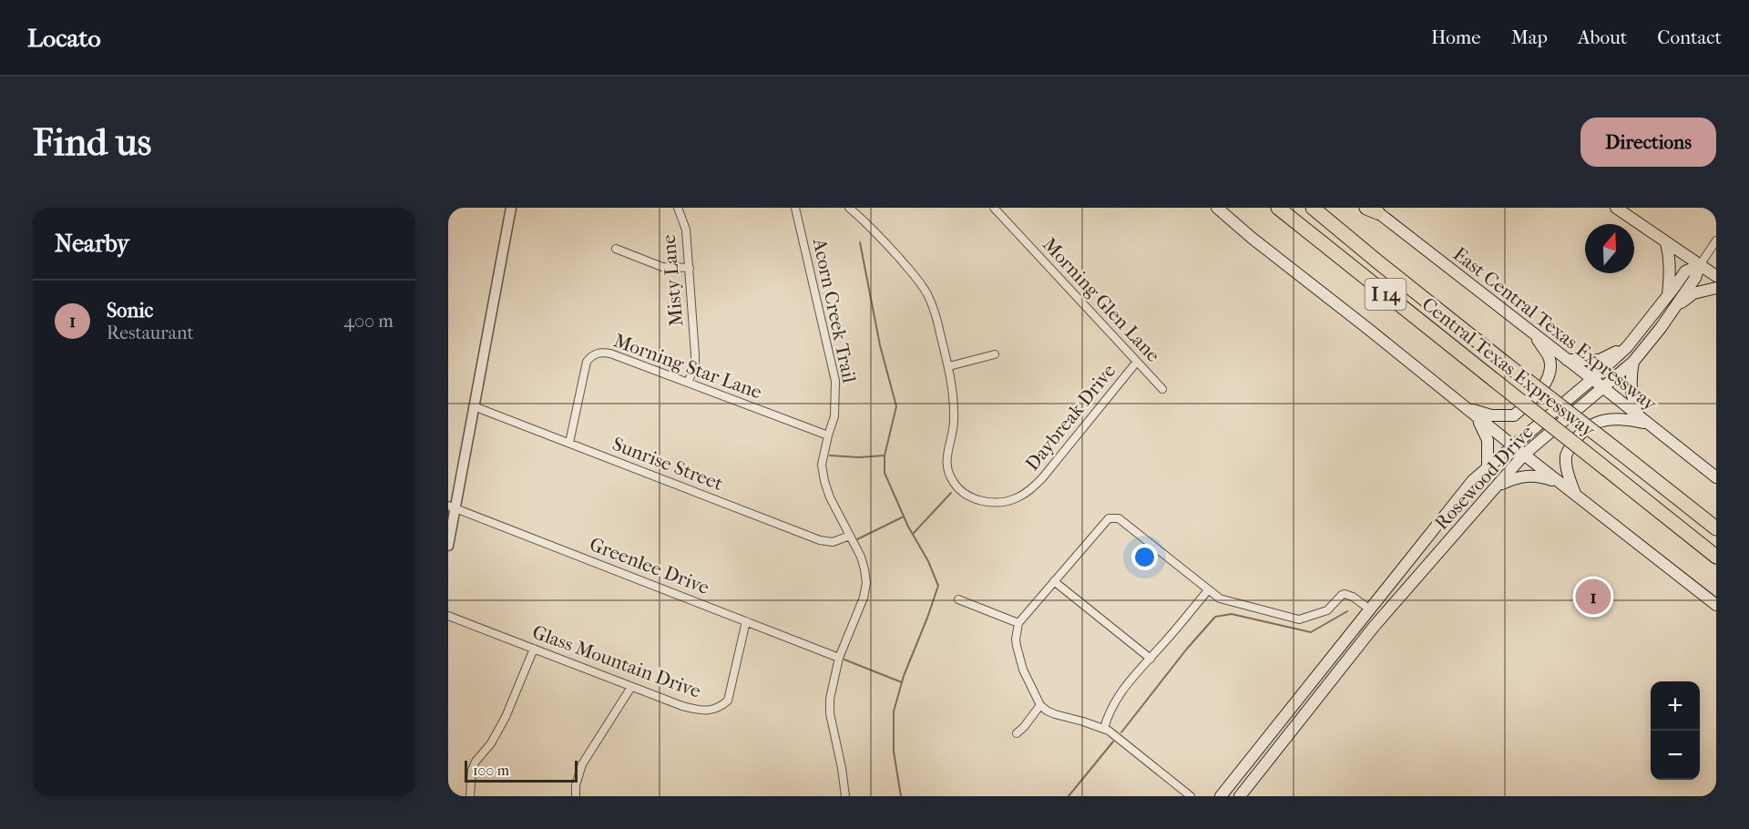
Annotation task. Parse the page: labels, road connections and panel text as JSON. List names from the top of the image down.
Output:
{
  "streets": {
    "highway": ["I 14", "Central Texas Expressway"],
    "main road": ["East Central Texas Expressway", "Rosewood Drive"],
    "street": [
      "Misty Lane",
      "Morning Glen Lane",
      "Acorn Creek Trail",
      "Morning Star Lane",
      "Daybreak Drive",
      "Sunrise Street",
      "Greenlee Drive",
      "Glass Mountain Drive"
    ]
  },
  "crossings": [
    ["Misty Lane", "Morning Star Lane"],
    ["Morning Glen Lane", "Daybreak Drive"],
    ["Acorn Creek Trail", "Morning Star Lane"],
    ["Acorn Creek Trail", "Sunrise Street"],
    ["Acorn Creek Trail", "Greenlee Drive"],
    ["East Central Texas Expressway", "Rosewood Drive"],
    ["Morning Star Lane", "Sunrise Street"],
    ["Greenlee Drive", "Glass Mountain Drive"]
  ],
  "scale_bar": "100 m",
  "north": "top",
  "page": {
    "header": "Locato",
    "nav": [
      "Home",
      "Map",
      "About",
      "Contact"
    ],
    "buttons": "Directions",
    "title": "Find us",
    "heading": "Nearby",
    "list": [
      {
        "mark": "1",
        "name": "Sonic",
        "note": "Restaurant",
        "value": "400 m"
      }
    ],
    "pins": "1",
    "map_buttons": ["+", "−"],
    "scale": "100 m"
  }
}
